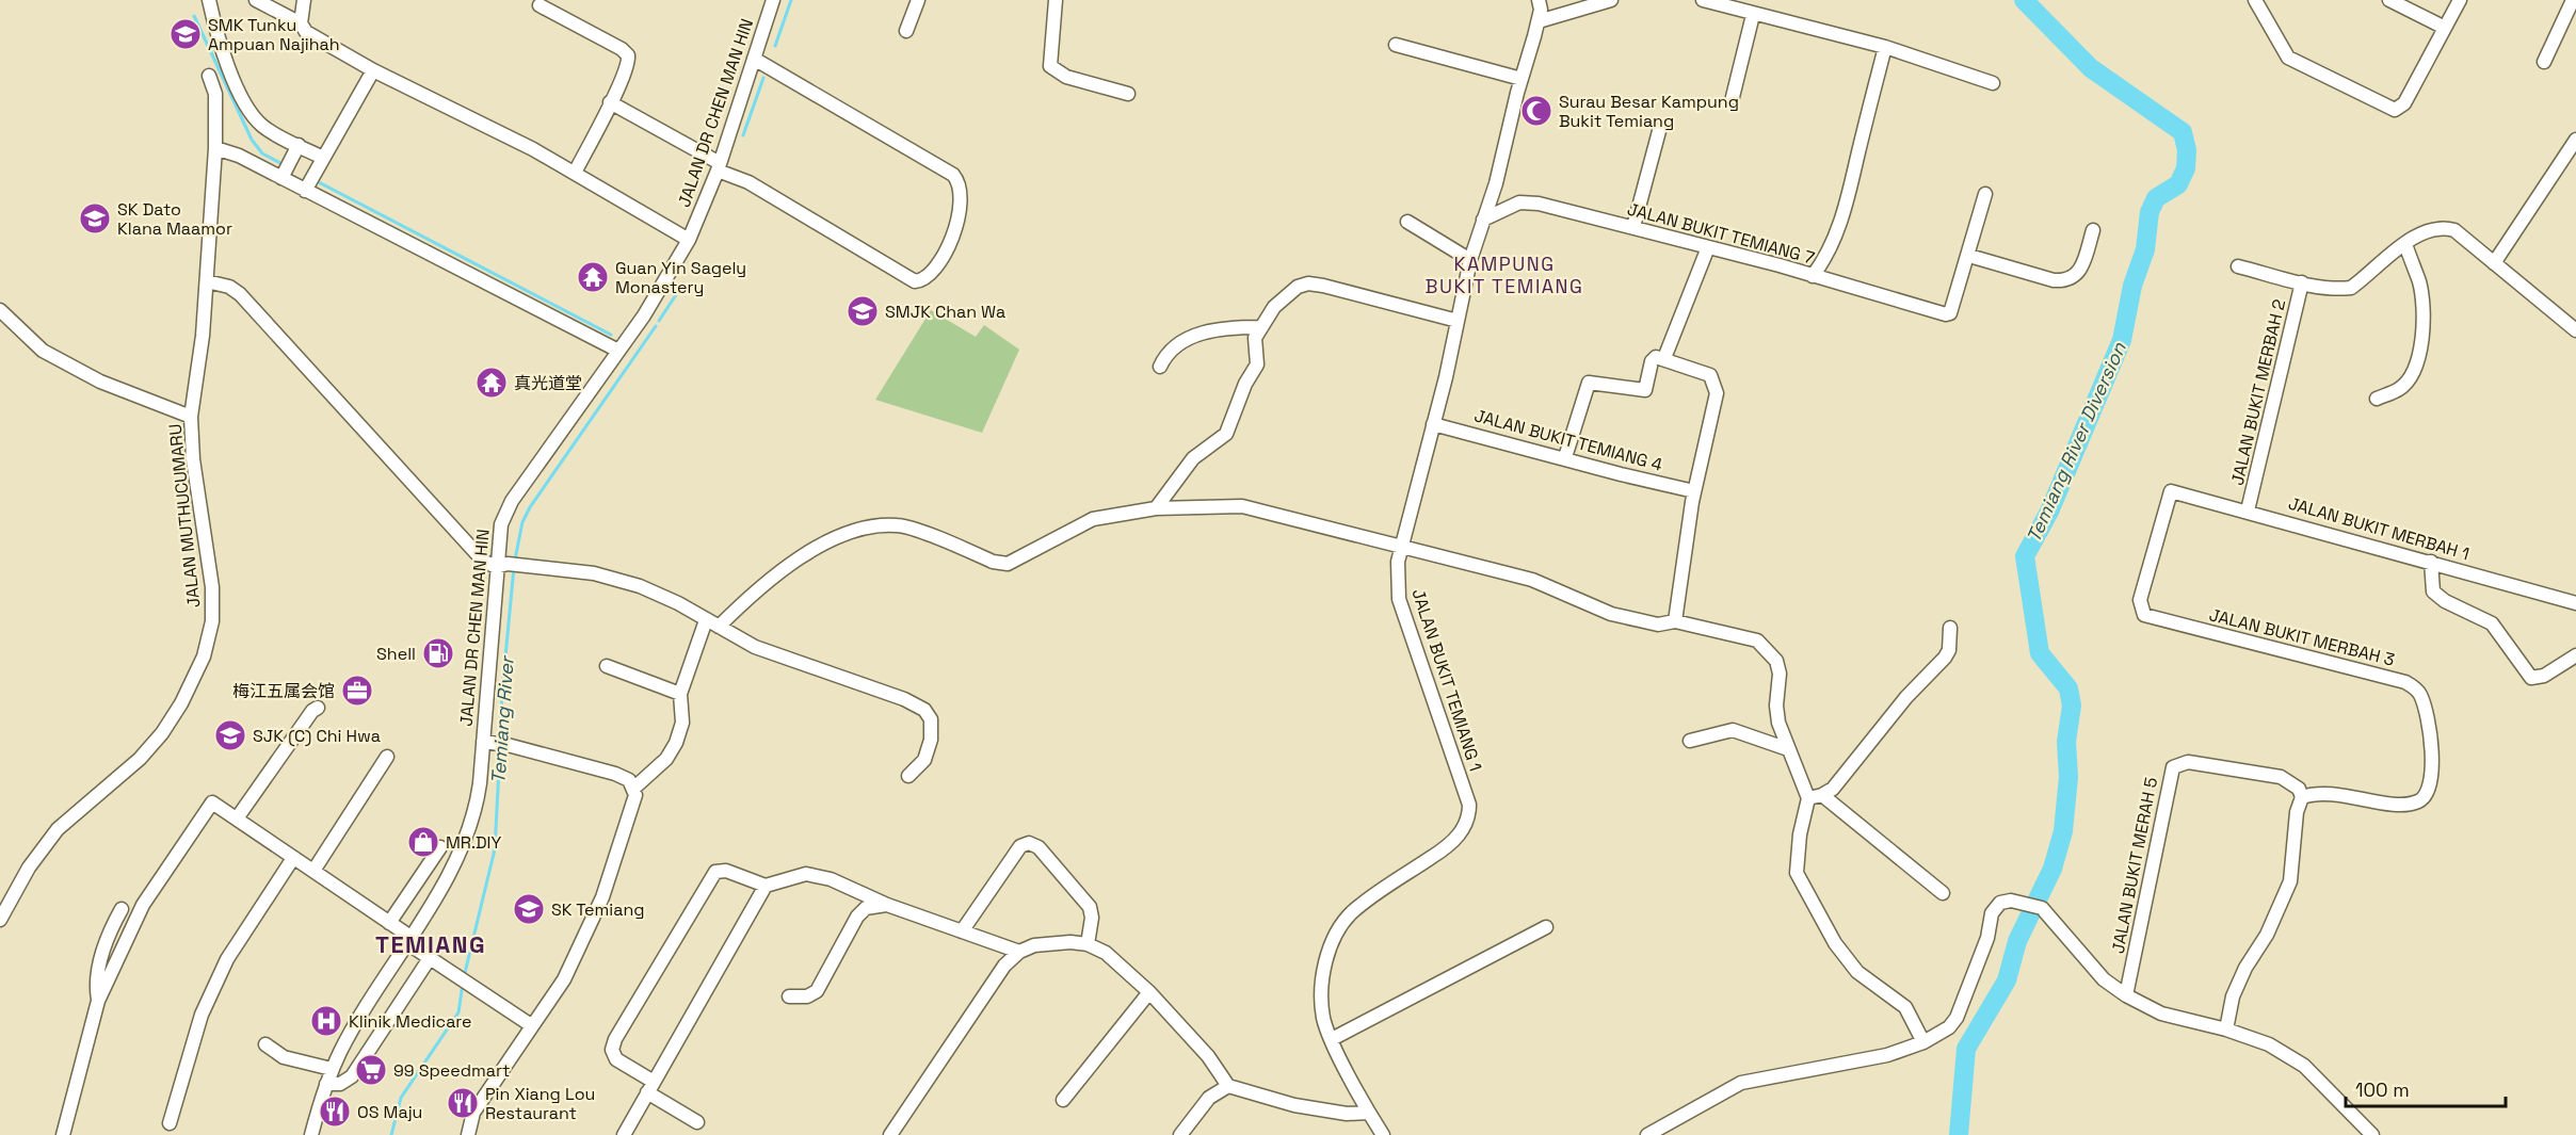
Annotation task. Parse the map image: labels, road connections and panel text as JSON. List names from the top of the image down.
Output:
{
  "streets": {
    "street": [
      "JALAN DR CHEN MAN HIN",
      "JALAN BUKIT TEMIANG 7",
      "JALAN BUKIT MERBAH 2",
      "JALAN BUKIT TEMIANG 4",
      "JALAN MUTHUCUMARU",
      "JALAN BUKIT MERBAH 1",
      "JALAN BUKIT MERBAH 3",
      "JALAN BUKIT TEMIANG 1",
      "JALAN BUKIT MERAH 5"
    ]
  },
  "crossings": [
    ["JALAN BUKIT MERBAH 2", "JALAN BUKIT MERBAH 1"],
    ["JALAN BUKIT TEMIANG 4", "JALAN BUKIT TEMIANG 1"],
    ["JALAN BUKIT MERBAH 1", "JALAN BUKIT MERBAH 3"],
    ["JALAN BUKIT MERBAH 3", "JALAN BUKIT MERAH 5"]
  ],
  "districts": ["KAMPUNG BUKIT TEMIANG", "TEMIANG"],
  "water": ["Temiang River Diversion", "Temiang River"],
  "places": {
    "school or university": [
      "SMK Tunku Ampuan Najihah",
      "SK Dato Klana Maamor",
      "SMJK Chan Wa",
      "SJK (C) Chi Hwa",
      "SK Temiang"
    ],
    "mosque": ["Surau Besar Kampung Bukit Temiang"],
    "temple": ["Guan Yin Sagely Monastery", "真光道堂"],
    "fuel station": ["Shell"],
    "office": ["梅江五属会馆"],
    "shop": ["MR.DIY"],
    "hospital": ["Klinik Medicare"],
    "supermarket": ["99 Speedmart"],
    "restaurant": ["Pin Xiang Lou Restaurant", "OS Maju"]
  },
  "scale_bar": "100 m"
}
